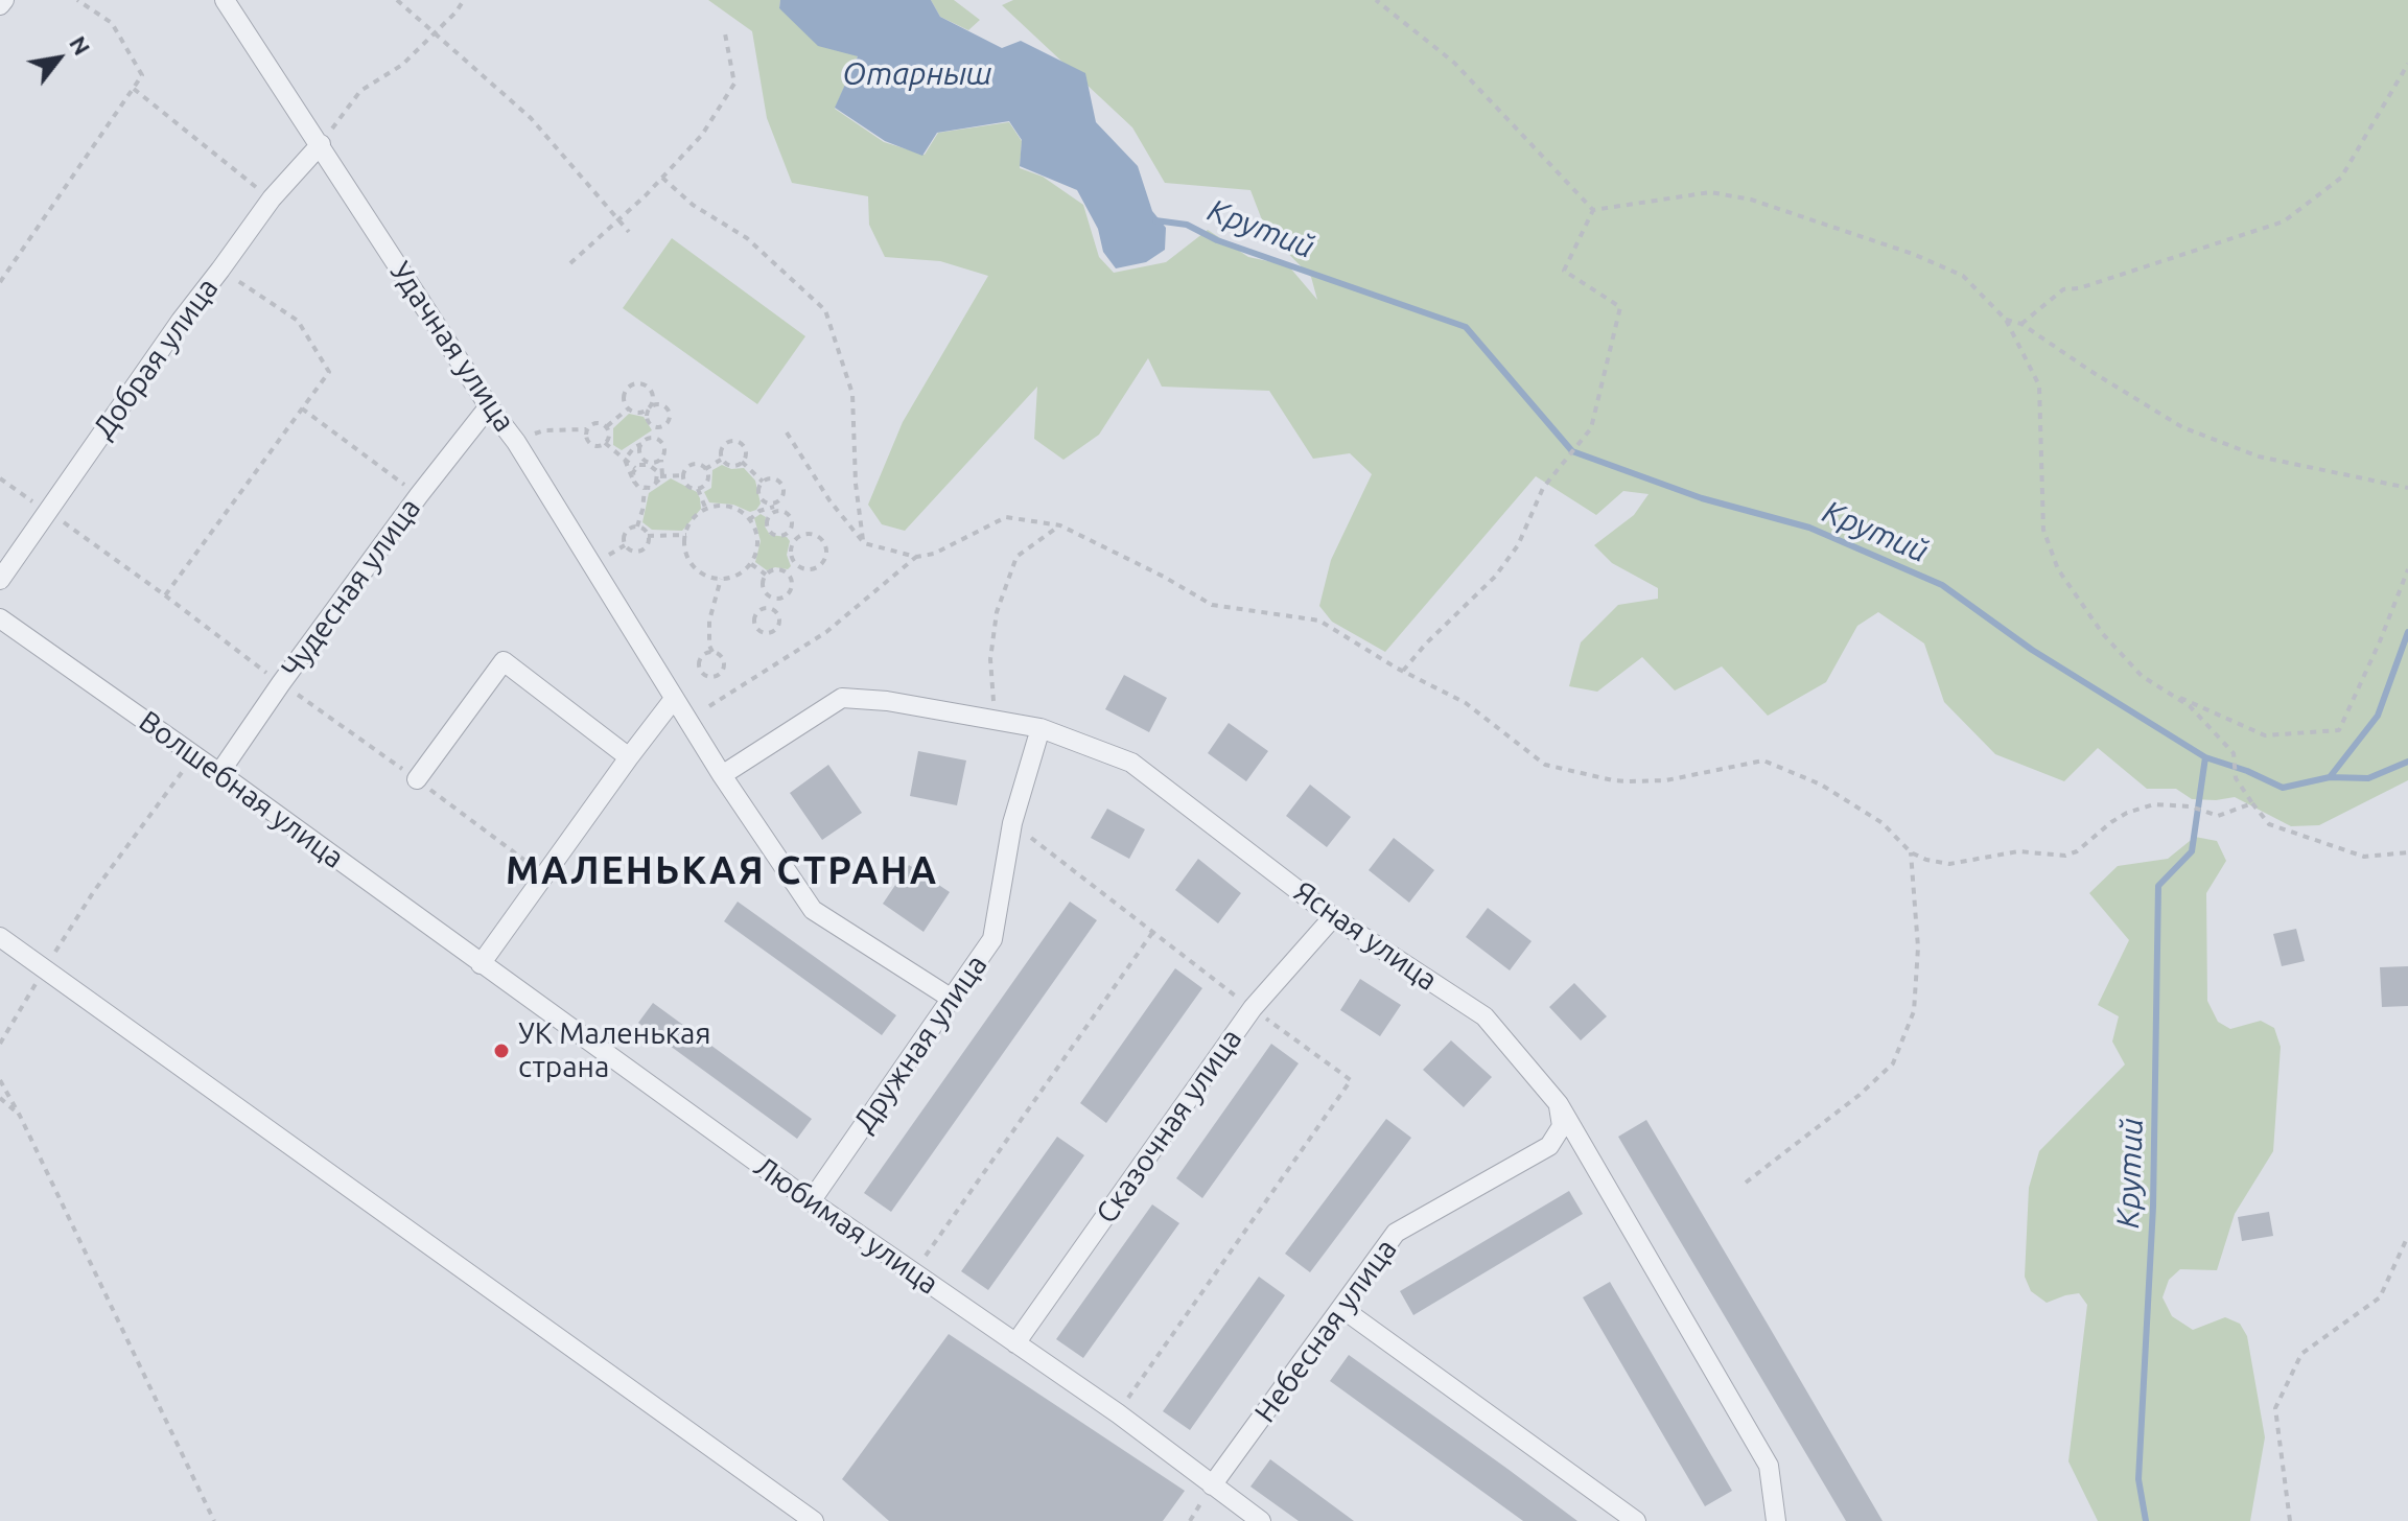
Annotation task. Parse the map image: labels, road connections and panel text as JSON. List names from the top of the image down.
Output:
{
  "streets": {
    "street": [
      "Удачная улица",
      "Добрая улица",
      "Чудесная улица",
      "Волшебная улица",
      "Ясная улица",
      "Дружная улица",
      "Сказочная улица",
      "Любимая улица",
      "Небесная улица"
    ]
  },
  "crossings": [
    ["Удачная улица", "Добрая улица"],
    ["Удачная улица", "Чудесная улица"],
    ["Удачная улица", "Ясная улица"],
    ["Удачная улица", "Дружная улица"],
    ["Чудесная улица", "Волшебная улица"],
    ["Волшебная улица", "Любимая улица"],
    ["Ясная улица", "Дружная улица"],
    ["Ясная улица", "Сказочная улица"],
    ["Ясная улица", "Небесная улица"],
    ["Дружная улица", "Любимая улица"],
    ["Сказочная улица", "Любимая улица"],
    ["Любимая улица", "Небесная улица"]
  ],
  "districts": ["МАЛЕНЬКАЯ СТРАНА"],
  "water": ["Отарныш", "Крутий"],
  "places": ["УК Маленькая страна"],
  "north": "top right"
}
